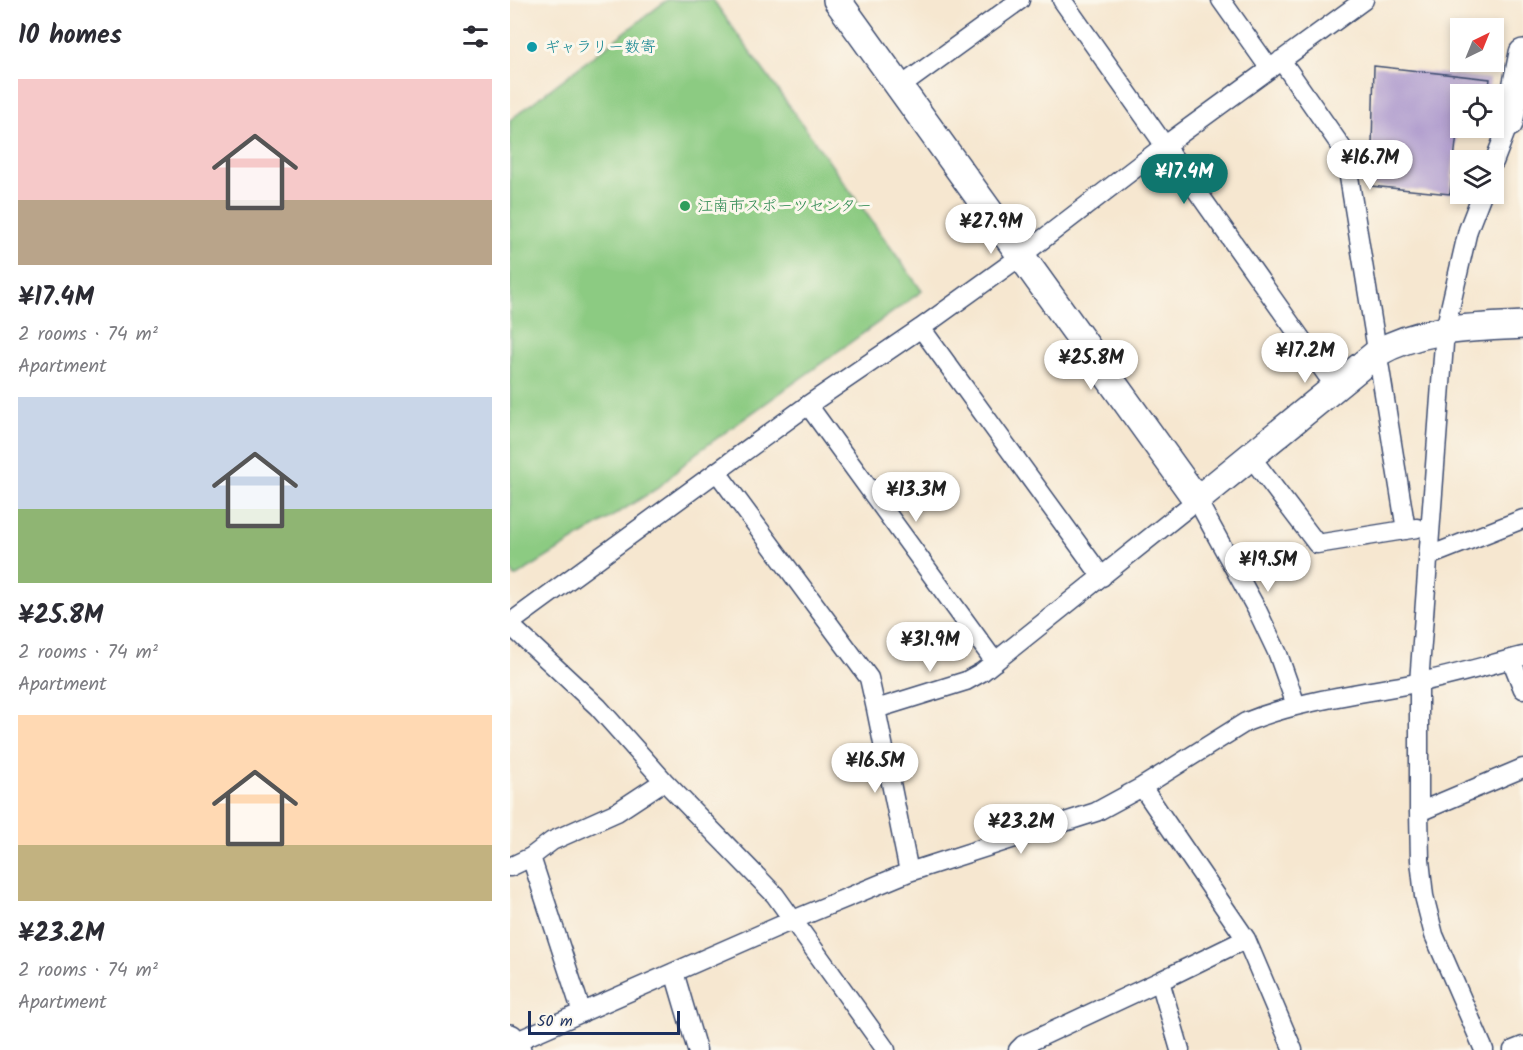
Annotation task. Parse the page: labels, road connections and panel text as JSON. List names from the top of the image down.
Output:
{
  "places": ["ギャラリー数寄", "江南市スポーツセンター"],
  "scale_bar": "50 m",
  "north": "top right",
  "page": {
    "heading": "10 homes",
    "list": [
      {
        "name": "¥17.4M",
        "note": "2 rooms · 74 m² · Apartment"
      },
      {
        "name": "¥25.8M",
        "note": "2 rooms · 74 m² · Apartment"
      },
      {
        "name": "¥23.2M",
        "note": "2 rooms · 74 m² · Apartment"
      }
    ],
    "price": [
      "¥16.7M",
      "¥17.4M",
      "¥27.9M",
      "¥17.2M",
      "¥25.8M",
      "¥13.3M",
      "¥19.5M",
      "¥31.9M",
      "¥16.5M",
      "¥23.2M"
    ],
    "scale": "50 m"
  }
}
